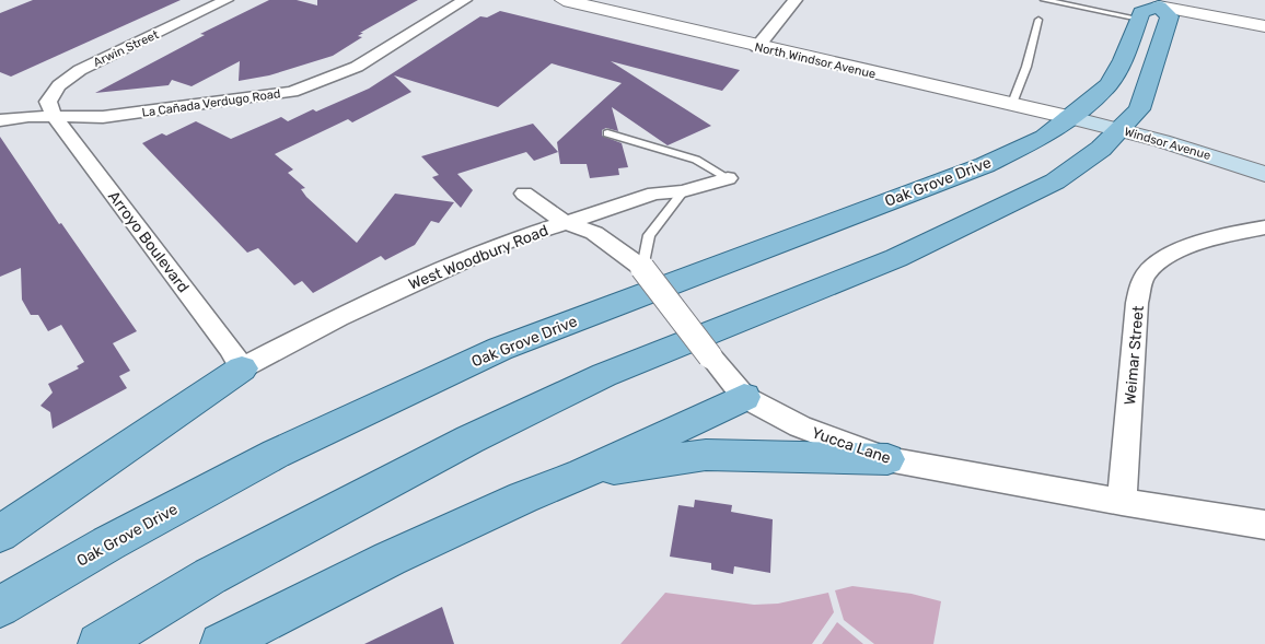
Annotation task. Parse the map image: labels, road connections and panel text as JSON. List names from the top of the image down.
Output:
{
  "streets": {
    "main road": ["Windsor Avenue", "Oak Grove Drive"],
    "street": [
      "Arwin Street",
      "North Windsor Avenue",
      "La Cañada Verdugo Road",
      "Arroyo Boulevard",
      "West Woodbury Road",
      "Weimar Street",
      "Yucca Lane"
    ]
  },
  "crossings": [
    ["Arwin Street", "La Cañada Verdugo Road"],
    ["Arwin Street", "Arroyo Boulevard"],
    ["North Windsor Avenue", "Windsor Avenue"],
    ["North Windsor Avenue", "Oak Grove Drive"],
    ["La Cañada Verdugo Road", "Arroyo Boulevard"],
    ["Windsor Avenue", "Oak Grove Drive"],
    ["Arroyo Boulevard", "West Woodbury Road"],
    ["West Woodbury Road", "Yucca Lane"],
    ["Weimar Street", "Yucca Lane"]
  ]
}
